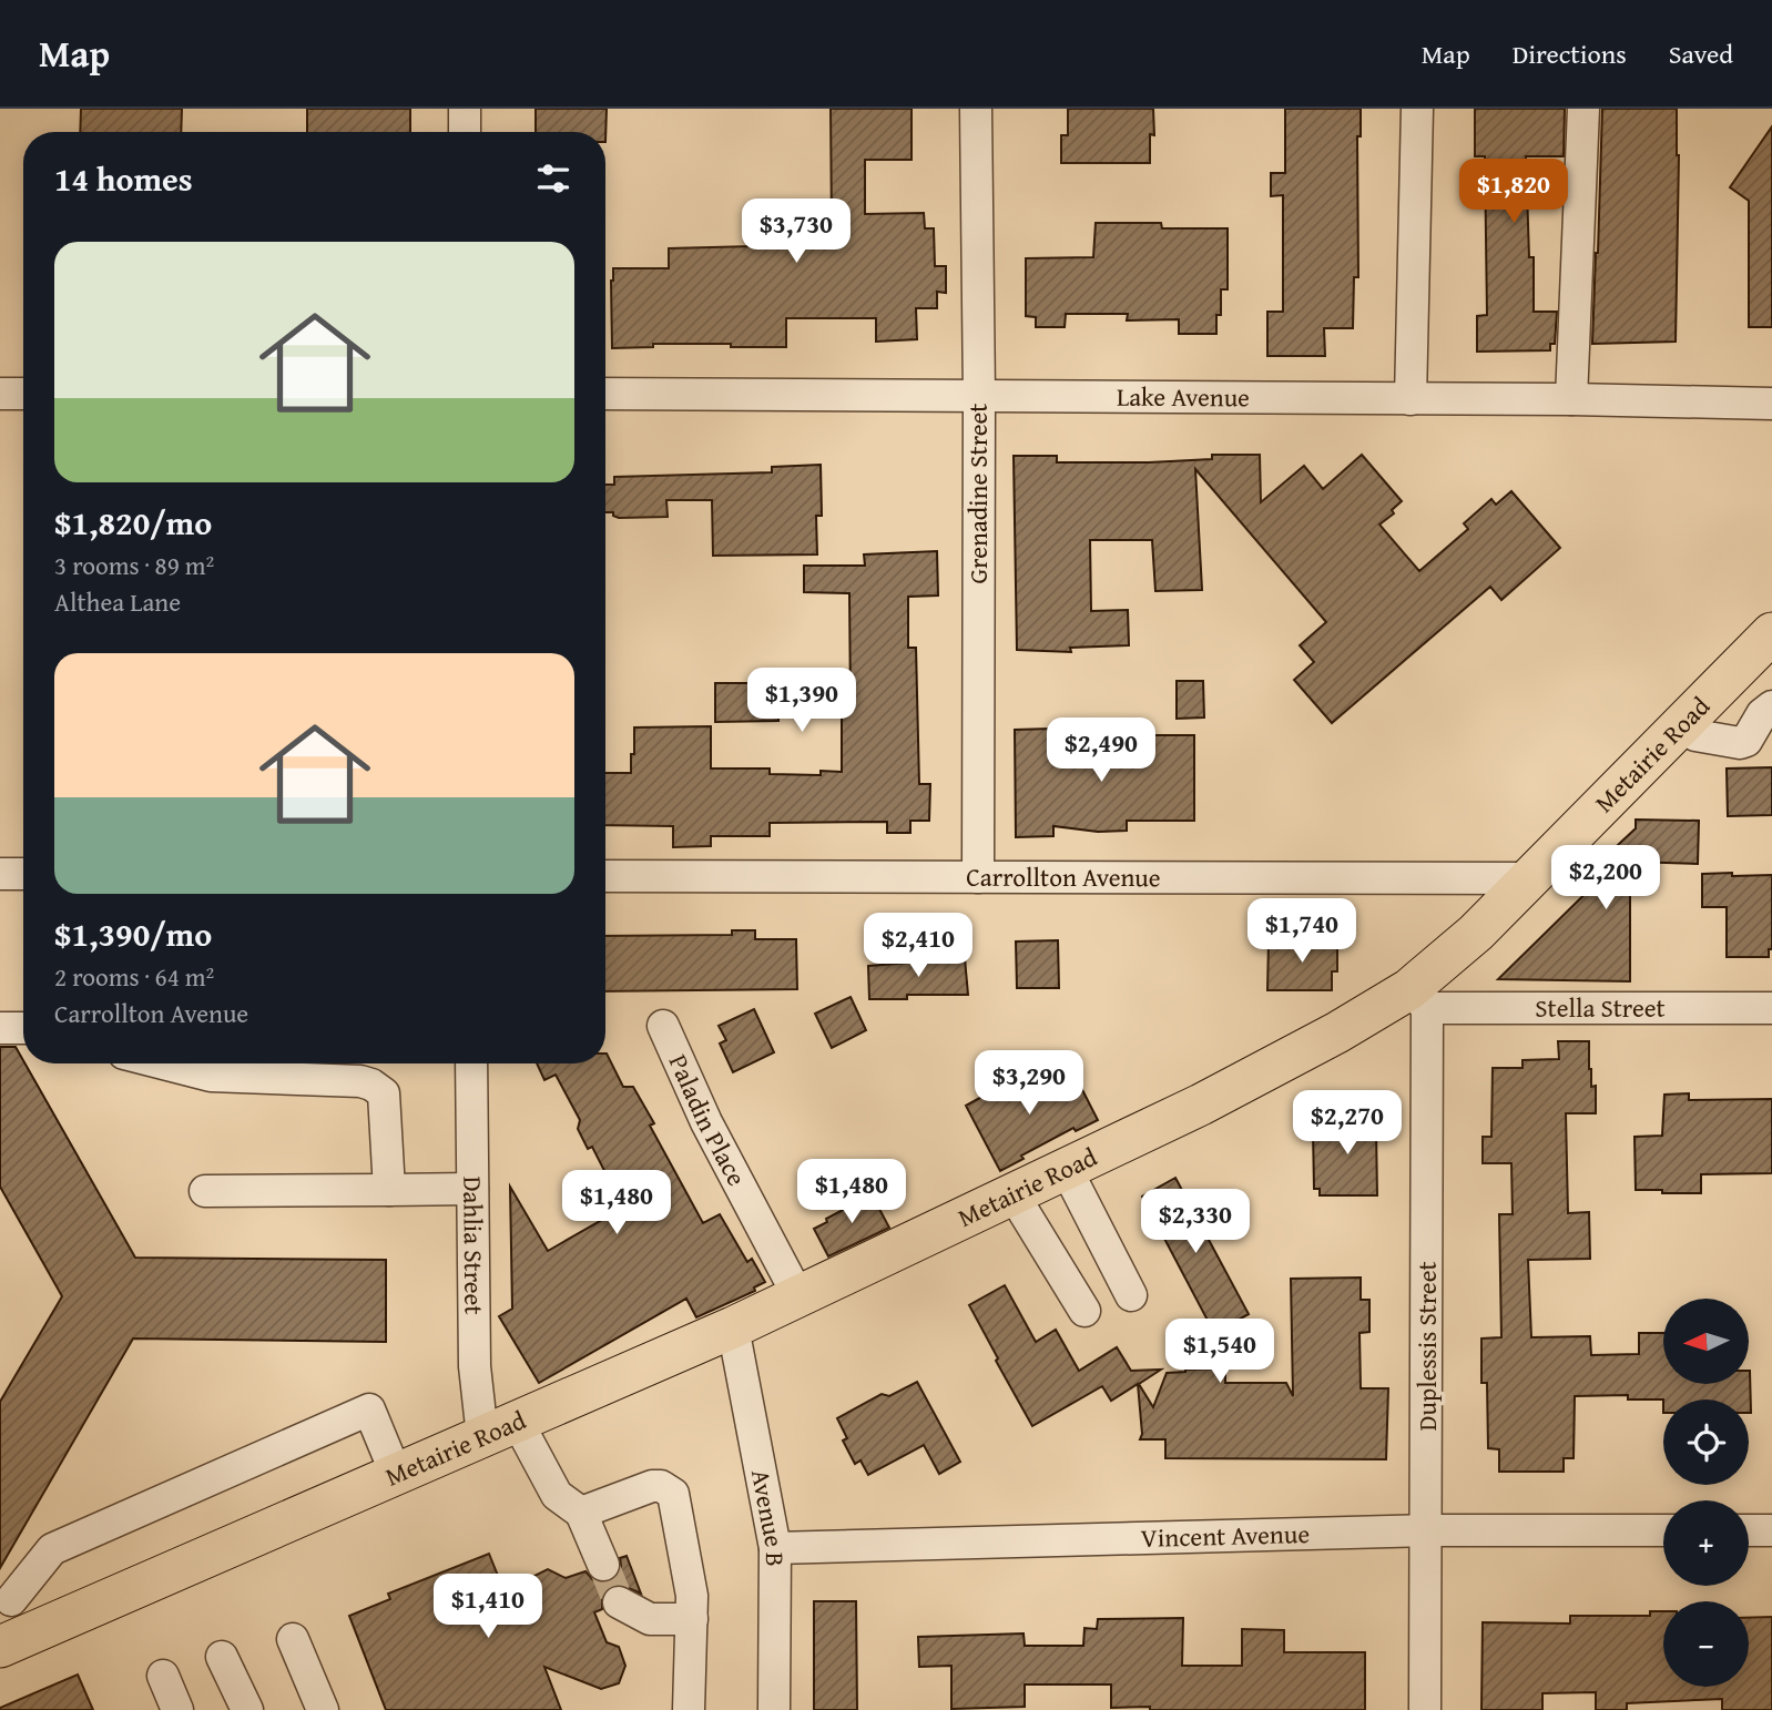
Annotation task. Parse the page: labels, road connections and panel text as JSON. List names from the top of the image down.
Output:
{
  "streets": {
    "main road": ["Metairie Road"],
    "street": [
      "Lake Avenue",
      "Grenadine Street",
      "Carrollton Avenue",
      "Stella Street",
      "Paladin Place",
      "Dahlia Street",
      "Duplessis Street",
      "Avenue B",
      "Vincent Avenue"
    ]
  },
  "crossings": [
    ["Lake Avenue", "Grenadine Street"],
    ["Grenadine Street", "Carrollton Avenue"],
    ["Metairie Road", "Carrollton Avenue"],
    ["Metairie Road", "Stella Street"],
    ["Metairie Road", "Paladin Place"],
    ["Metairie Road", "Dahlia Street"],
    ["Metairie Road", "Duplessis Street"],
    ["Metairie Road", "Avenue B"],
    ["Stella Street", "Duplessis Street"],
    ["Duplessis Street", "Vincent Avenue"],
    ["Avenue B", "Vincent Avenue"]
  ],
  "north": "left",
  "page": {
    "header": "Map",
    "nav": ["Map", "Directions", "Saved"],
    "heading": "14 homes",
    "price": [
      "$1,820",
      "$3,730",
      "$1,390",
      "$2,490",
      "$2,200",
      "$1,740",
      "$2,410",
      "$3,290",
      "$2,270",
      "$1,480",
      "$1,480",
      "$2,330",
      "$1,540",
      "$1,410"
    ],
    "list": [
      {
        "name": "$1,820/mo",
        "note": "3 rooms · 89 m² · Althea Lane"
      },
      {
        "name": "$1,390/mo",
        "note": "2 rooms · 64 m² · Carrollton Avenue"
      }
    ],
    "map_buttons": ["+", "−"]
  }
}
